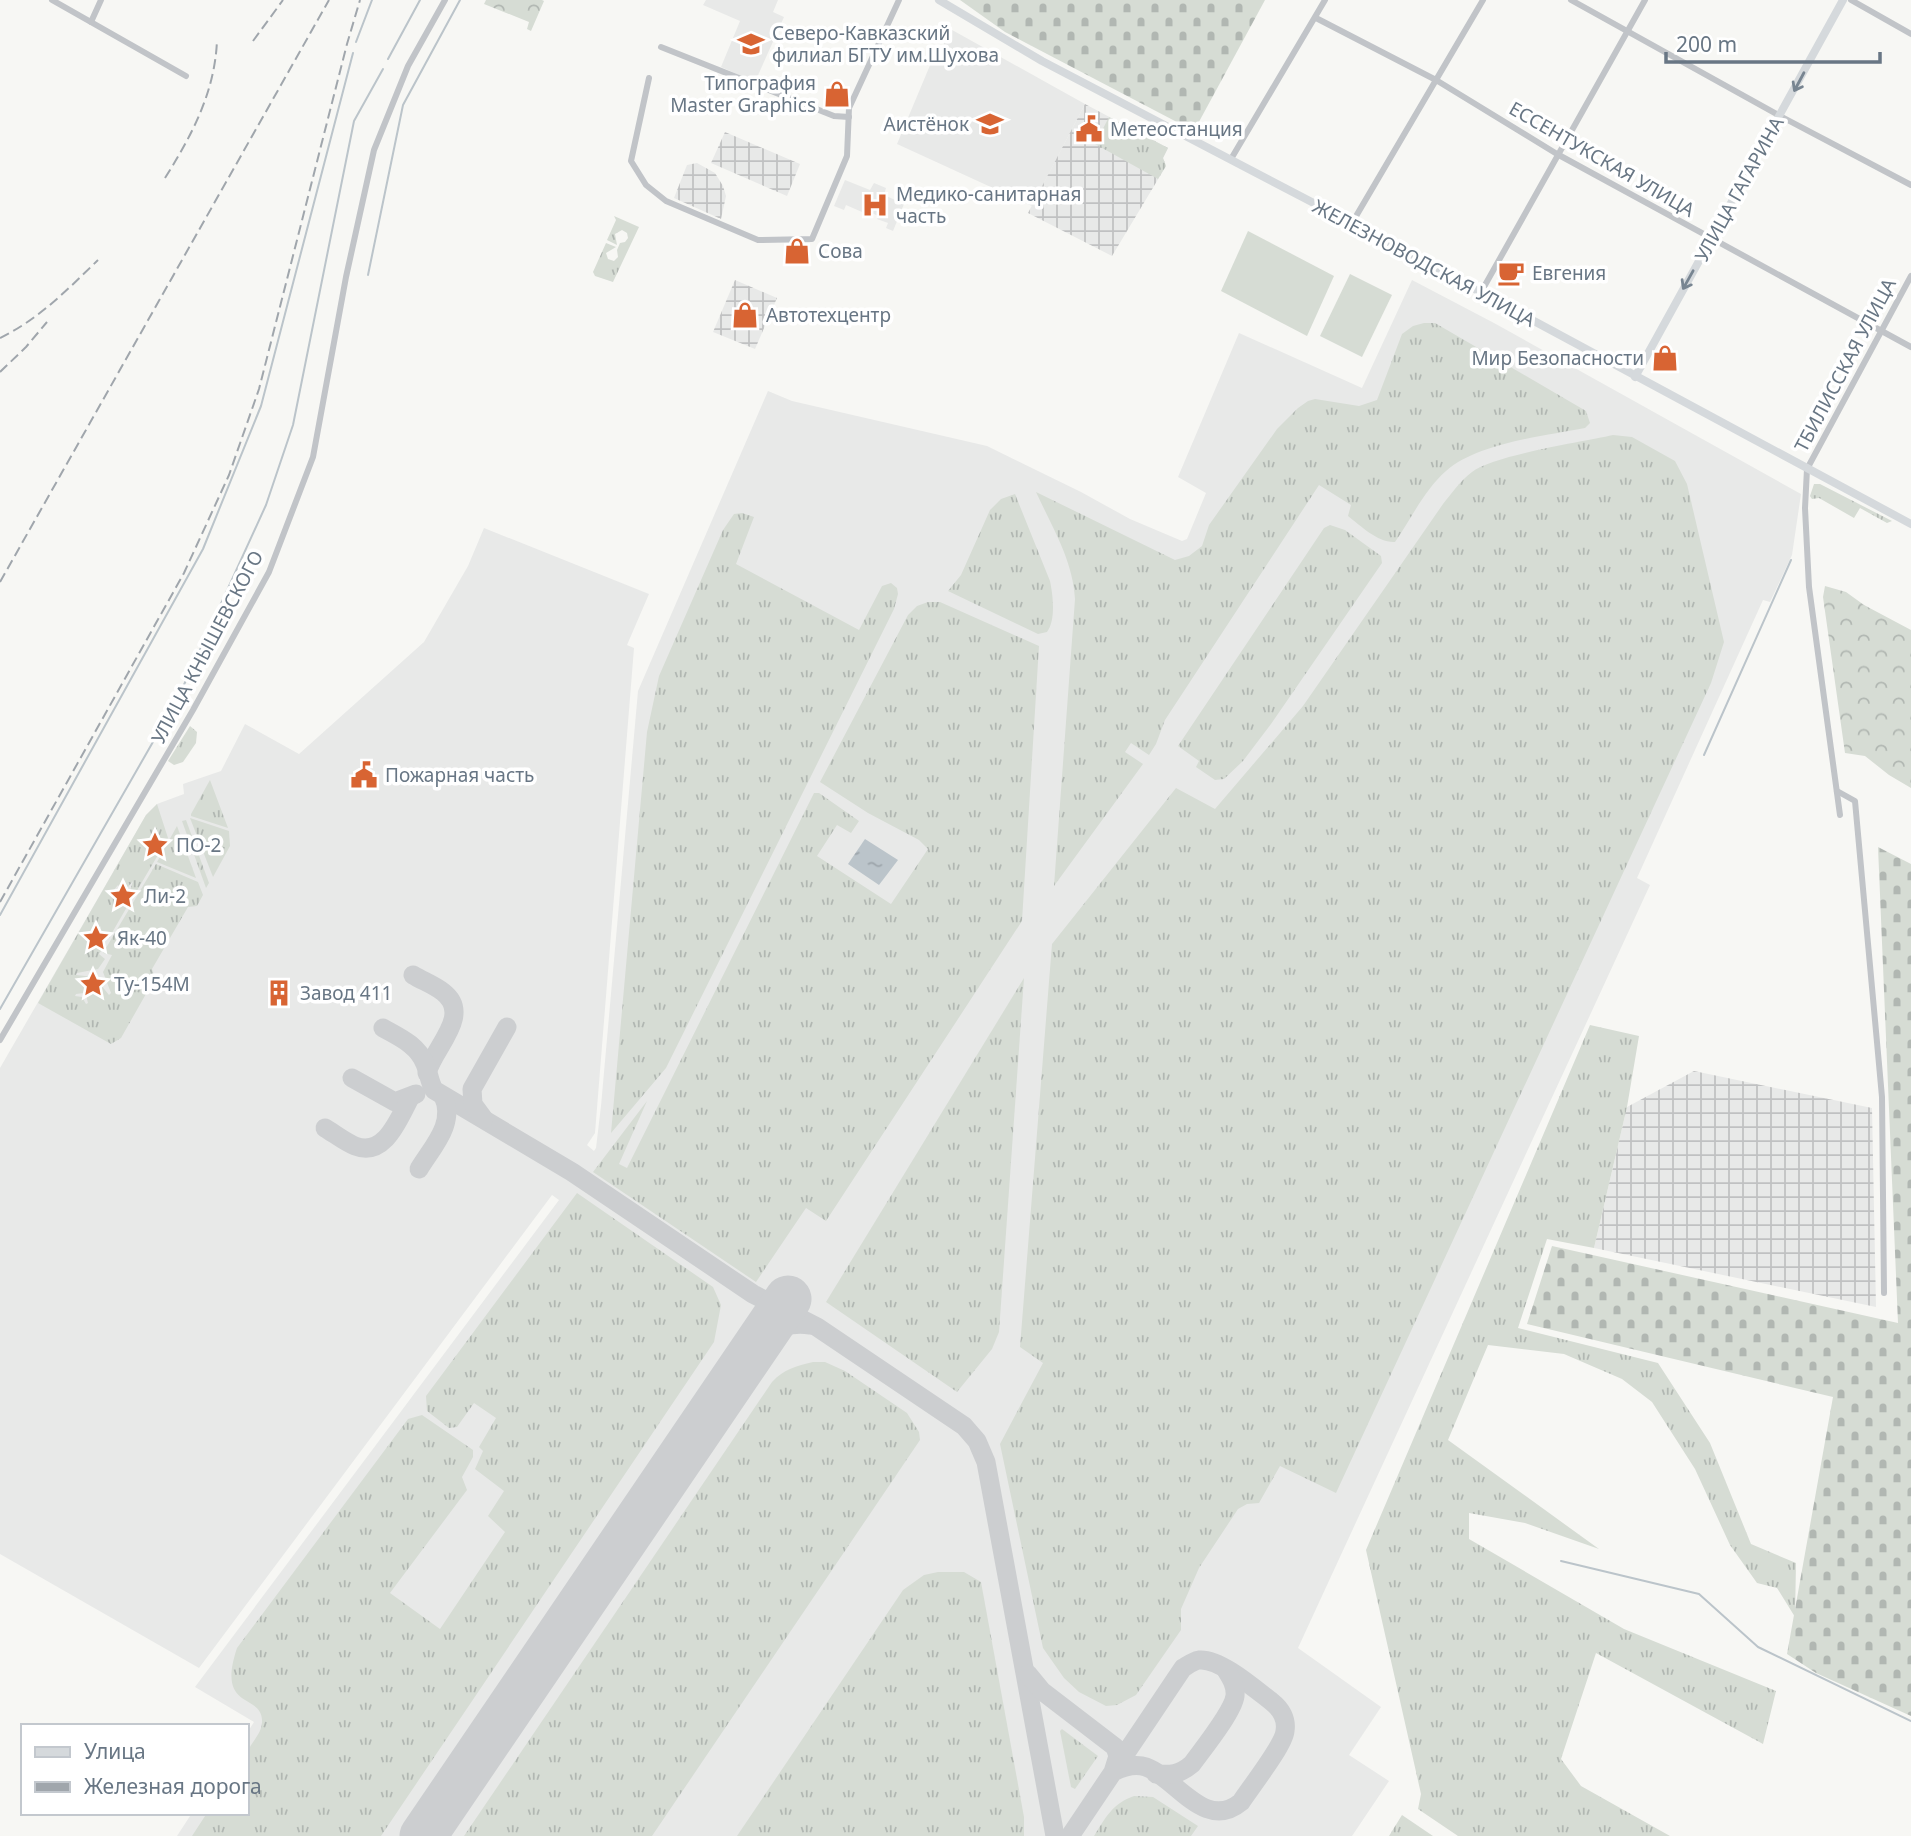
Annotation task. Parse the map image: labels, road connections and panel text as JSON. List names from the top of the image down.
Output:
{
  "streets": {
    "main road": ["УЛИЦА ГАГАРИНА", "ЖЕЛЕЗНОВОДСКАЯ УЛИЦА"],
    "street": ["ЕССЕНТУКСКАЯ УЛИЦА", "ТБИЛИССКАЯ УЛИЦА", "УЛИЦА КНЫШЕВСКОГО"]
  },
  "crossings": [
    ["ЕССЕНТУКСКАЯ УЛИЦА", "УЛИЦА ГАГАРИНА"],
    ["ЕССЕНТУКСКАЯ УЛИЦА", "ТБИЛИССКАЯ УЛИЦА"],
    ["УЛИЦА ГАГАРИНА", "ЖЕЛЕЗНОВОДСКАЯ УЛИЦА"],
    ["ЖЕЛЕЗНОВОДСКАЯ УЛИЦА", "ТБИЛИССКАЯ УЛИЦА"]
  ],
  "one_way": ["УЛИЦА ГАГАРИНА"],
  "places": {
    "school or university": ["Северо-Кавказский филиал БГТУ им.Шухова", "Аистёнок"],
    "shop": [
      "Типография Master Graphics",
      "Сова",
      "Автотехцентр",
      "Мир Безопасности"
    ],
    "public building": ["Метеостанция", "Пожарная часть"],
    "hospital": ["Медико-санитарная часть"],
    "cafe": ["Евгения"],
    "place": [
      "ПО-2",
      "Ли-2",
      "Як-40",
      "Ту-154М"
    ],
    "building": ["Завод 411"]
  },
  "legend": ["Улица", "Железная дорога"],
  "scale_bar": "200 m"
}
